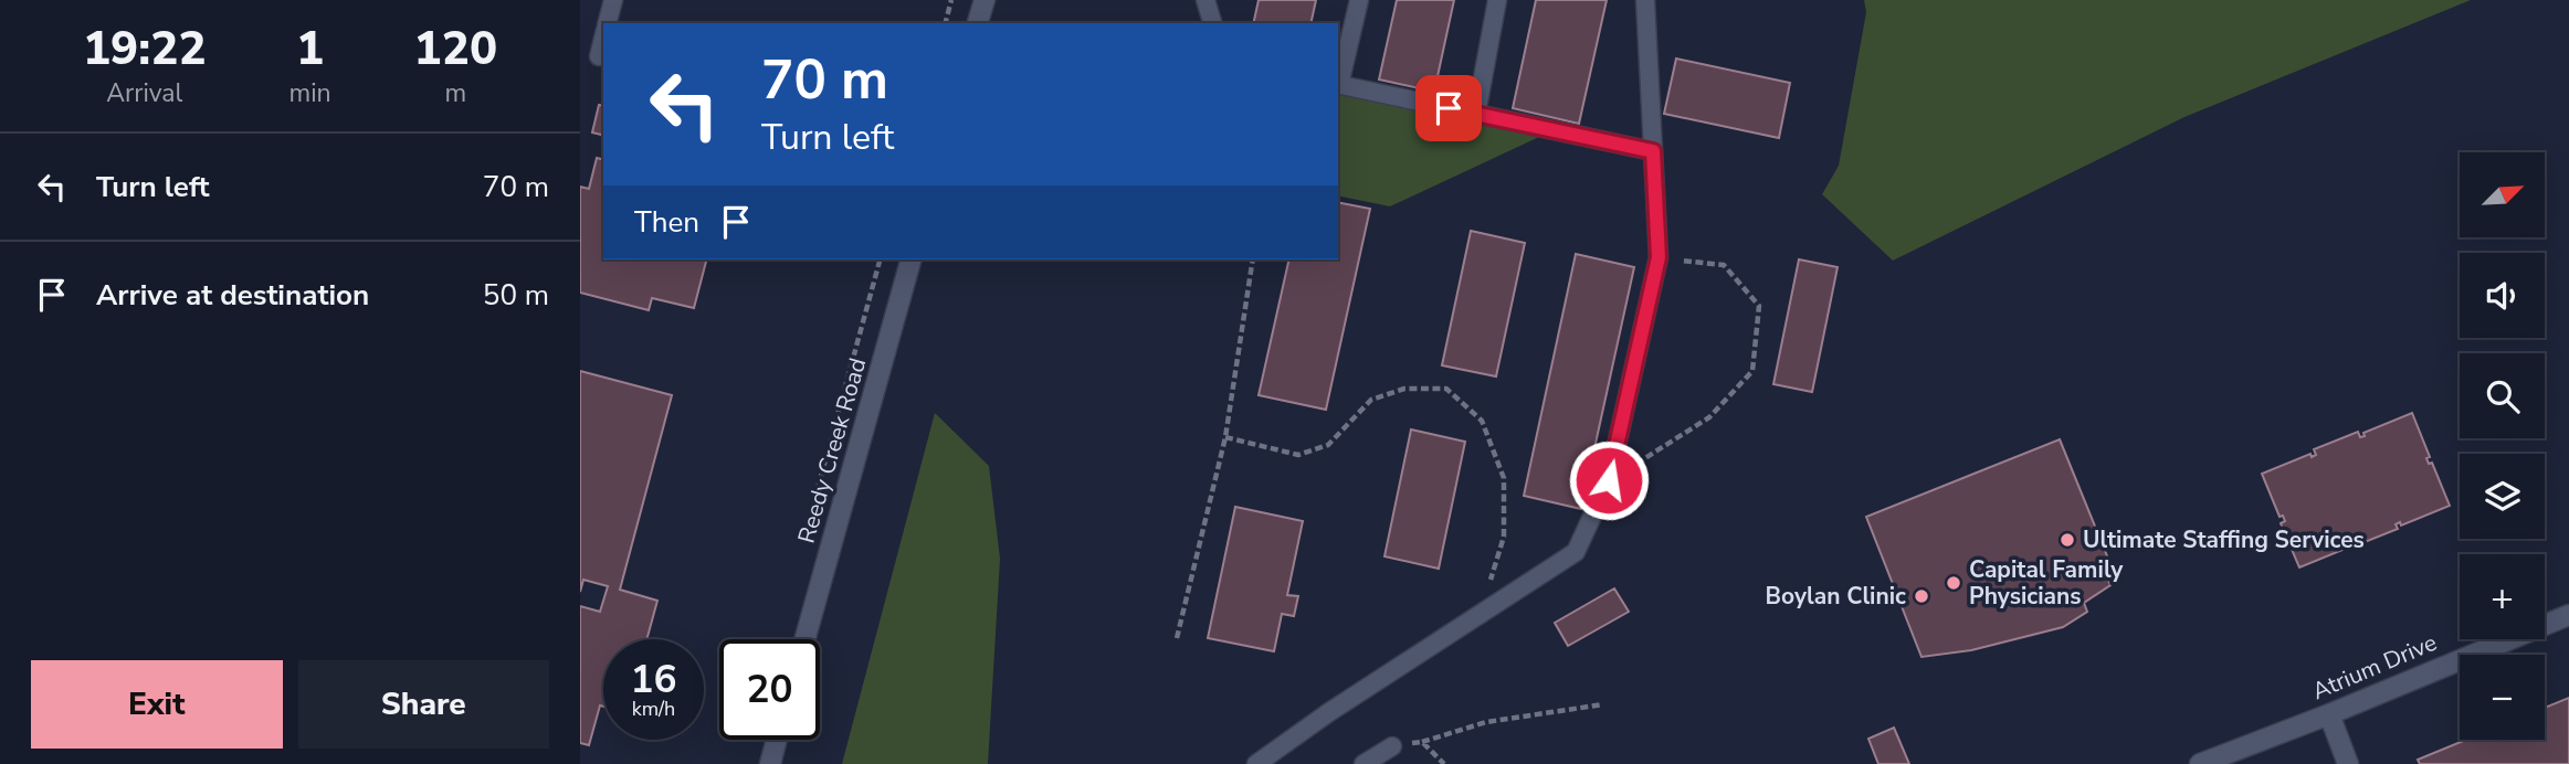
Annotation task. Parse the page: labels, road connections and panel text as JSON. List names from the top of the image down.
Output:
{
  "streets": {
    "main road": ["Reedy Creek Road", "Atrium Drive"]
  },
  "places": ["Ultimate Staffing Services", "Capital Family Physicians", "Boylan Clinic"],
  "north": "top right",
  "page": {
    "eta": [
      "19:22",
      "Arrival",
      "1",
      "min",
      "120",
      "m"
    ],
    "turn": ["70 m", "Turn left"],
    "list": [
      {
        "name": "Turn left",
        "value": "70 m"
      },
      {
        "name": "Arrive at destination",
        "value": "50 m"
      }
    ],
    "map_buttons": ["+", "−"],
    "then": "Then",
    "speed": "16 km/h",
    "limit": "20",
    "buttons": ["Exit", "Share"]
  }
}
